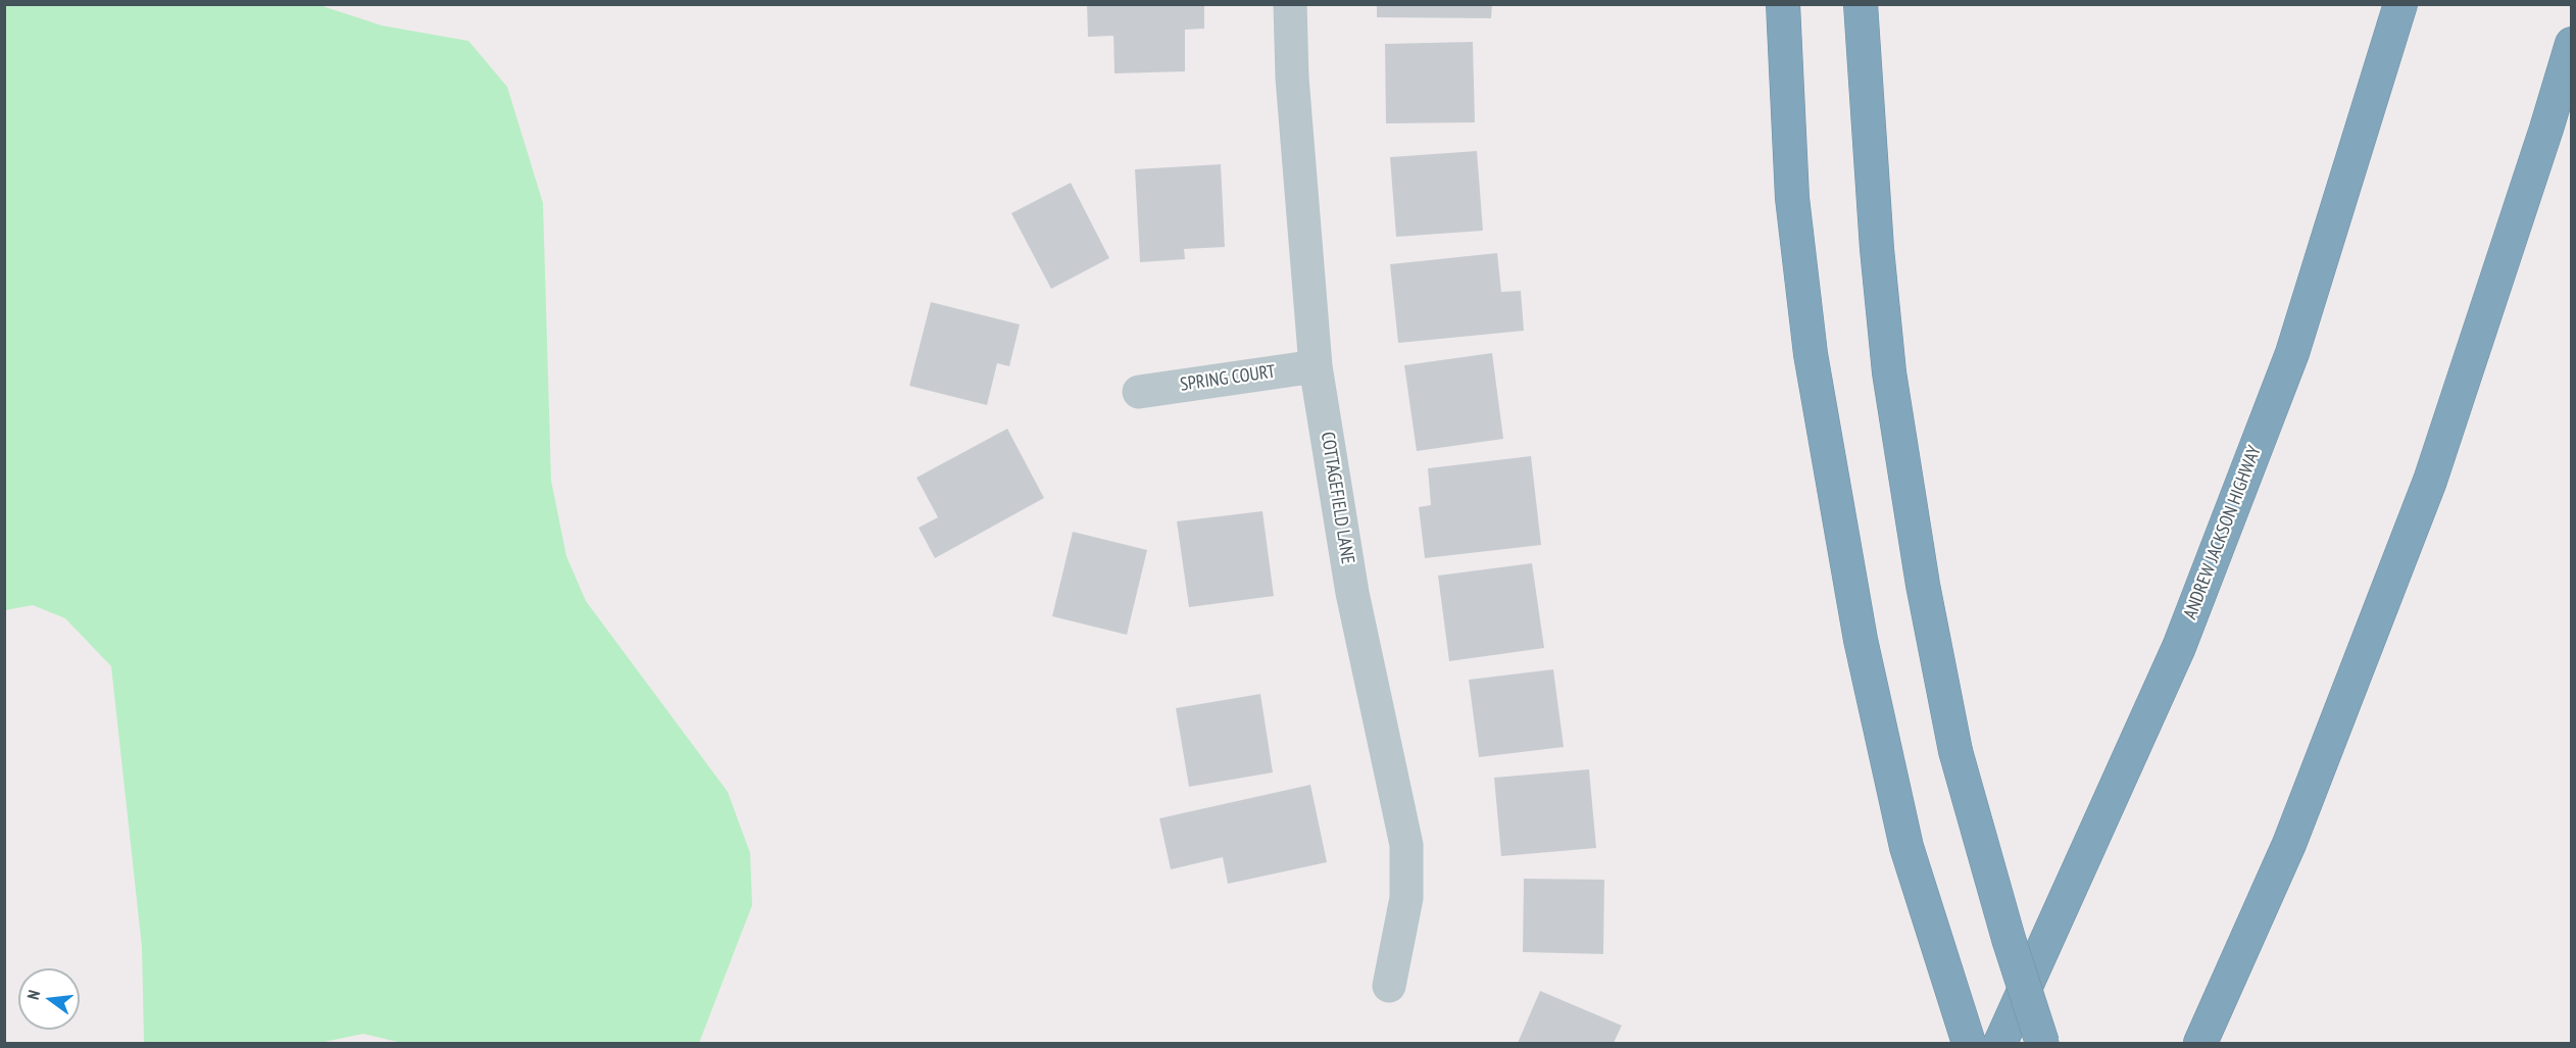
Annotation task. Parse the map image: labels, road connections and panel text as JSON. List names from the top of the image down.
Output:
{
  "streets": {
    "highway": ["ANDREW JACKSON HIGHWAY"],
    "street": ["SPRING COURT", "COTTAGEFIELD LANE"]
  },
  "crossings": [
    ["SPRING COURT", "COTTAGEFIELD LANE"]
  ],
  "north": "left"
}
